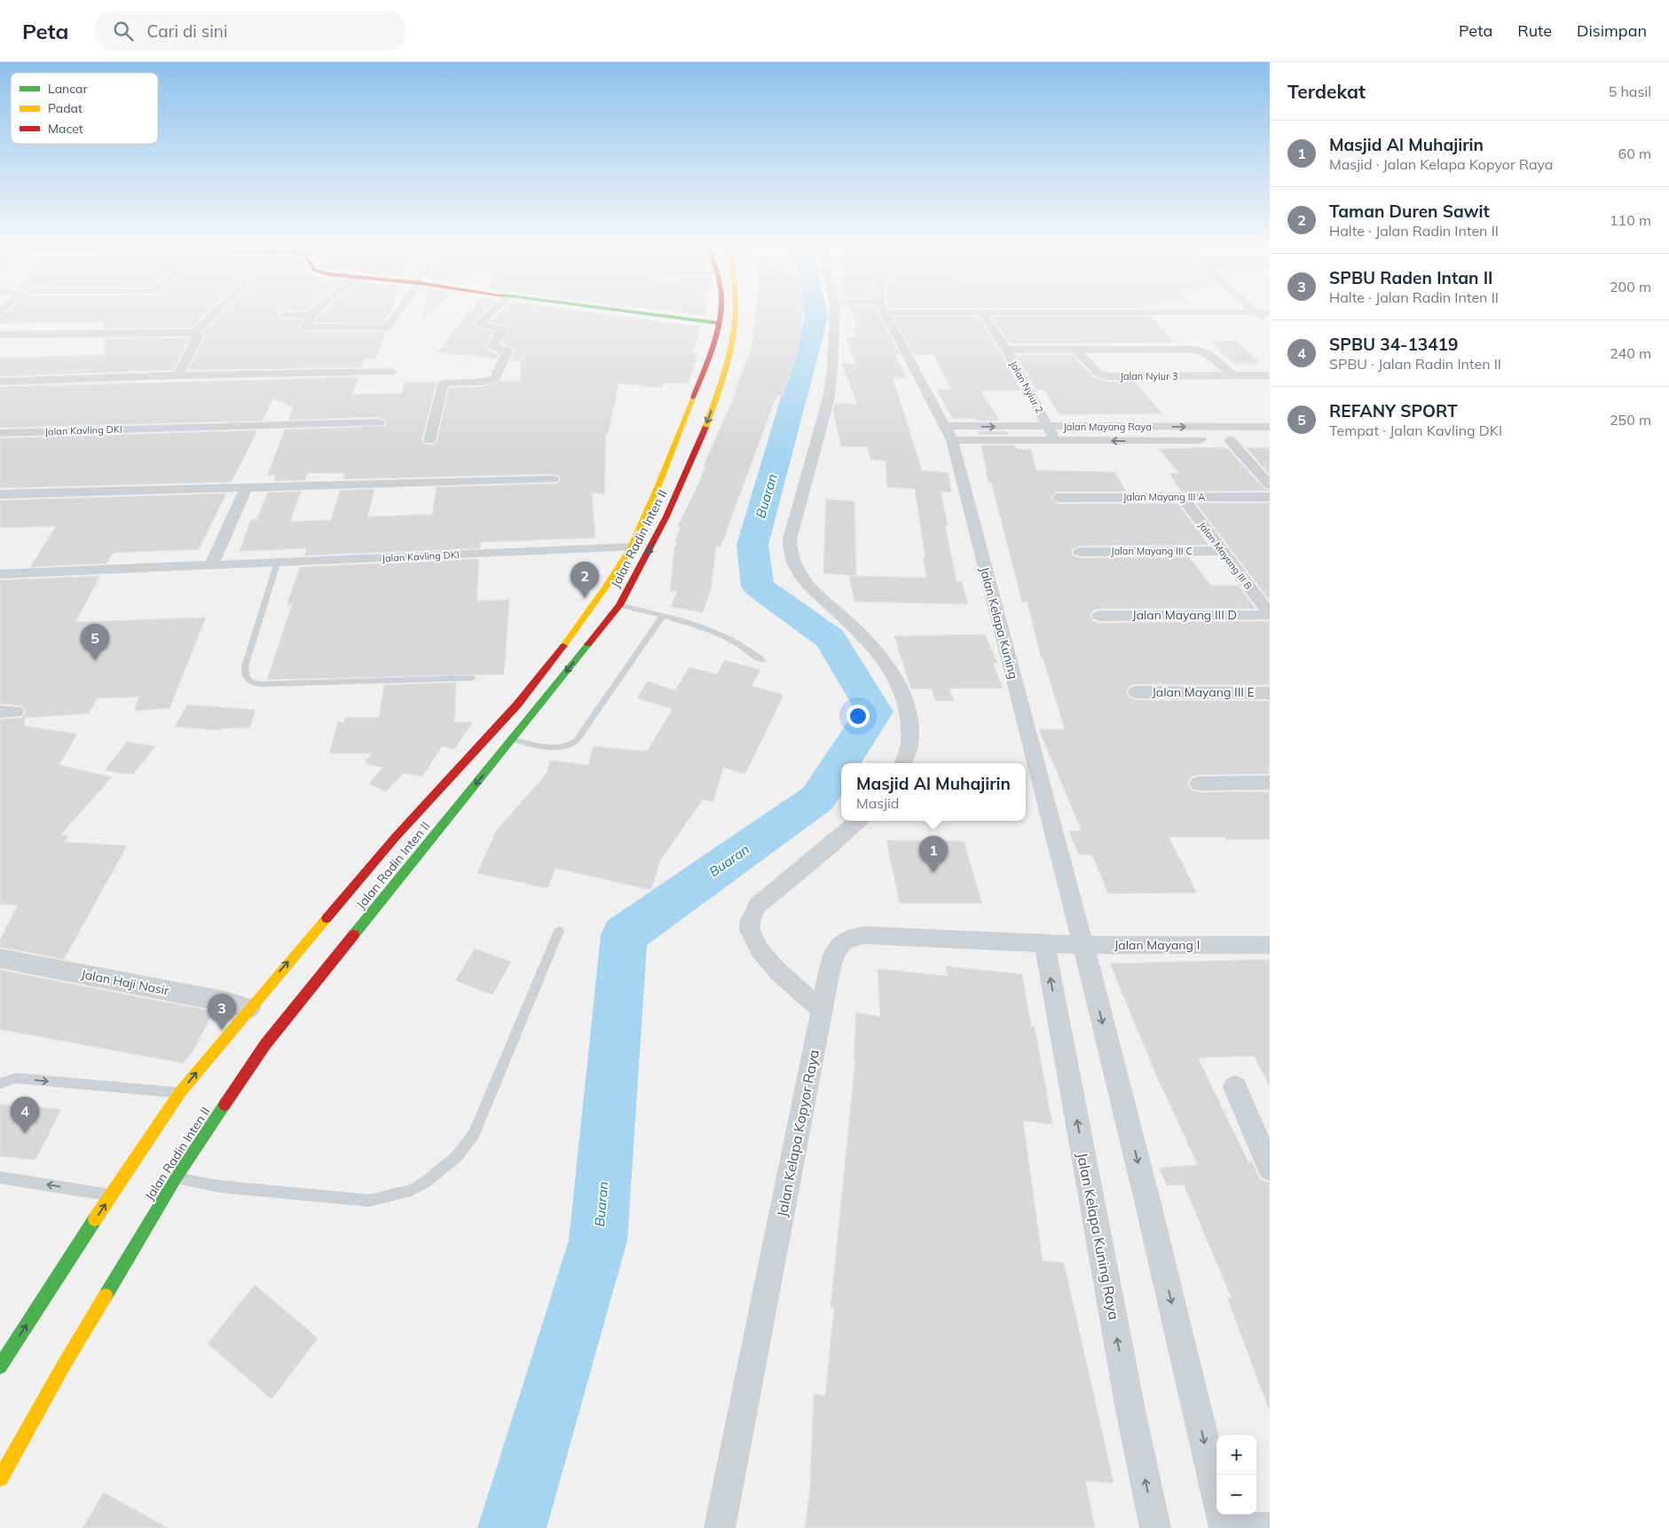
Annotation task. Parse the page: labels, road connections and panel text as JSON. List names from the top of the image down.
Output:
{
  "streets": {
    "main road": ["Jalan Radin Inten II"],
    "street": [
      "Jalan Nyiur 3",
      "Jalan Nyiur 2",
      "Jalan Mayang Raya",
      "Jalan Kavling DKI",
      "Jalan Mayang III A",
      "Jalan Mayang III C",
      "Jalan Mayang III B",
      "Jalan Mayang III D",
      "Jalan Kelapa Kuning",
      "Jalan Mayang III E",
      "Jalan Mayang I",
      "Jalan Haji Nasir",
      "Jalan Kelapa Kopyor Raya",
      "Jalan Kelapa Kuning Raya"
    ]
  },
  "crossings": [
    ["Jalan Nyiur 2", "Jalan Mayang Raya"],
    ["Jalan Mayang Raya", "Jalan Kelapa Kuning"],
    ["Jalan Kavling DKI", "Jalan Radin Inten II"],
    ["Jalan Mayang III A", "Jalan Mayang III B"],
    ["Jalan Radin Inten II", "Jalan Haji Nasir"],
    ["Jalan Mayang III C", "Jalan Mayang III B"],
    ["Jalan Mayang III B", "Jalan Mayang III D"],
    ["Jalan Kelapa Kuning", "Jalan Mayang I"],
    ["Jalan Mayang I", "Jalan Kelapa Kopyor Raya"],
    ["Jalan Mayang I", "Jalan Kelapa Kuning Raya"],
    ["Jalan Kelapa Kopyor Raya", "Jalan Kelapa Kuning Raya"]
  ],
  "water": ["Buaran"],
  "legend": ["Lancar", "Padat", "Macet"],
  "page": {
    "header": "Peta",
    "search": "Cari di sini",
    "nav": ["Peta", "Rute", "Disimpan"],
    "heading": ["Terdekat", "5 hasil"],
    "list": [
      {
        "mark": "1",
        "name": "Masjid Al Muhajirin",
        "note": "Masjid · Jalan Kelapa Kopyor Raya",
        "value": "60 m"
      },
      {
        "mark": "2",
        "name": "Taman Duren Sawit",
        "note": "Halte · Jalan Radin Inten II",
        "value": "110 m"
      },
      {
        "mark": "3",
        "name": "SPBU Raden Intan II",
        "note": "Halte · Jalan Radin Inten II",
        "value": "200 m"
      },
      {
        "mark": "4",
        "name": "SPBU 34-13419",
        "note": "SPBU · Jalan Radin Inten II",
        "value": "240 m"
      },
      {
        "mark": "5",
        "name": "REFANY SPORT",
        "note": "Tempat · Jalan Kavling DKI",
        "value": "250 m"
      }
    ],
    "pins": [
      "2",
      "5",
      "1",
      "3",
      "4"
    ],
    "popup": ["Masjid Al Muhajirin", "Masjid"],
    "map_buttons": ["+", "−"]
  }
}
